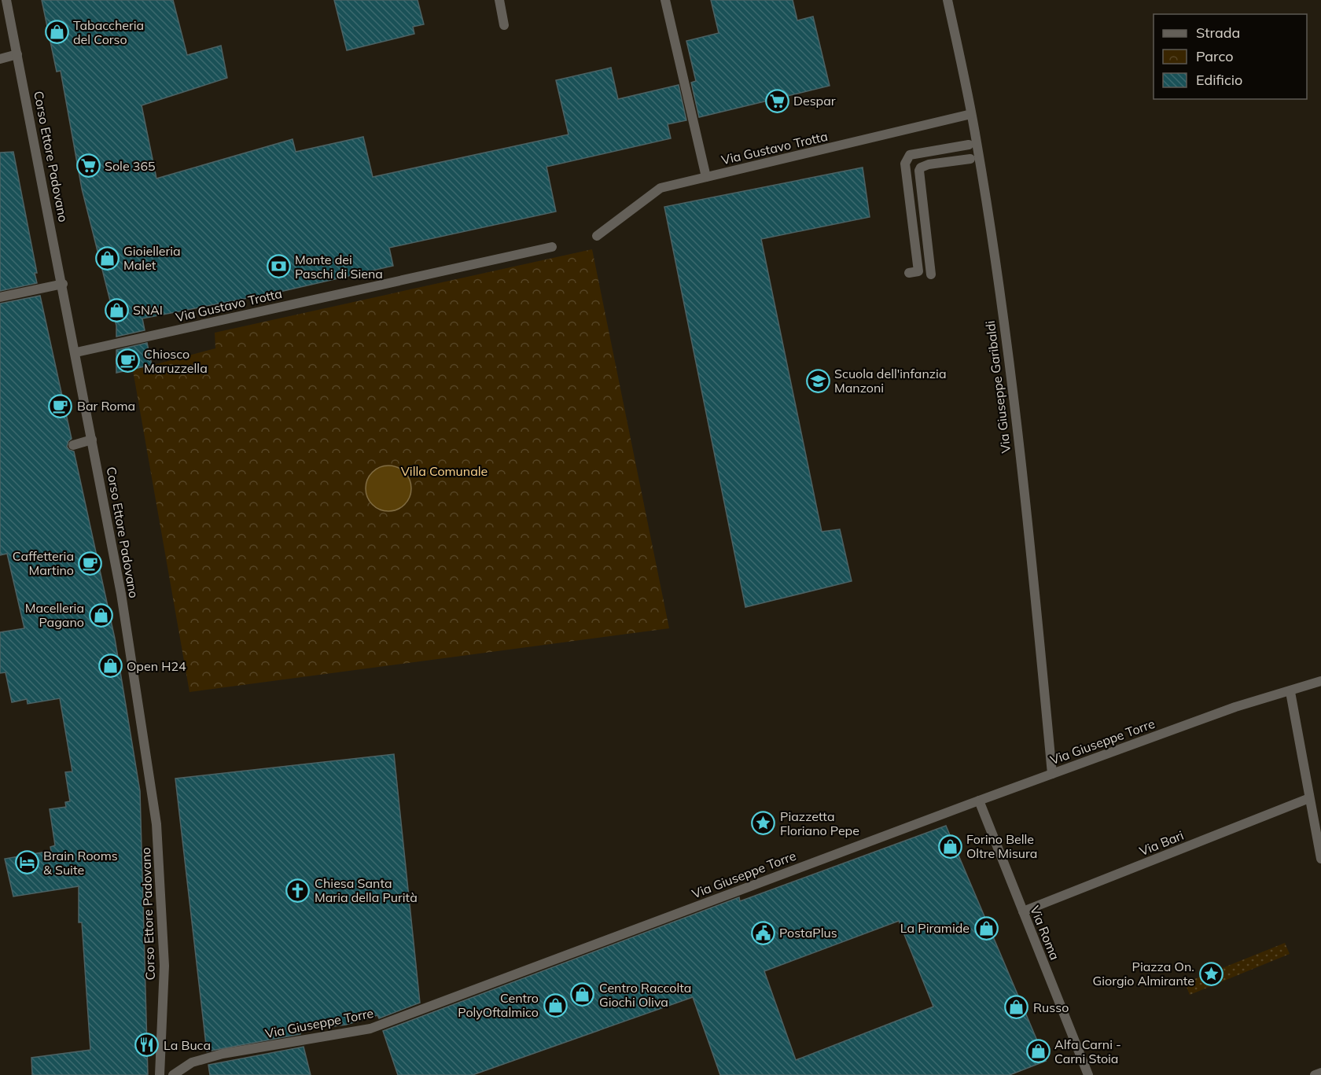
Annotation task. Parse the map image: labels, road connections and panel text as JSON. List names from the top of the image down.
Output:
{
  "streets": {
    "street": [
      "Via Gustavo Trotta",
      "Corso Ettore Padovano",
      "Via Giuseppe Garibaldi",
      "Via Giuseppe Torre",
      "Via Bari",
      "Via Roma"
    ]
  },
  "crossings": [
    ["Via Gustavo Trotta", "Corso Ettore Padovano"],
    ["Via Gustavo Trotta", "Via Giuseppe Garibaldi"],
    ["Via Giuseppe Garibaldi", "Via Giuseppe Torre"],
    ["Via Giuseppe Torre", "Via Roma"],
    ["Via Bari", "Via Roma"]
  ],
  "parks": ["Villa Comunale"],
  "places": {
    "shop": [
      "Tabaccheria del Corso",
      "Gioielleria Malet",
      "SNAI",
      "Macelleria Pagano",
      "Open H24",
      "Forino Belle Oltre Misura",
      "La Piramide",
      "Centro Raccolta Giochi Oliva",
      "Centro PolyOftalmico",
      "Russo",
      "Alfa Carni - Carni Stoia"
    ],
    "supermarket": ["Despar", "Sole 365"],
    "bank": ["Monte dei Paschi di Siena"],
    "cafe": ["Chiosco Maruzzella", "Bar Roma", "Caffetteria Martino"],
    "school or university": ["Scuola dell'infanzia Manzoni"],
    "place": ["Piazzetta Floriano Pepe", "Piazza On. Giorgio Almirante"],
    "hotel": ["Brain Rooms & Suite"],
    "church": ["Chiesa Santa Maria della Purità"],
    "public building": ["PostaPlus"],
    "restaurant": ["La Buca"]
  },
  "legend": ["Strada", "Parco", "Edificio"]
}
